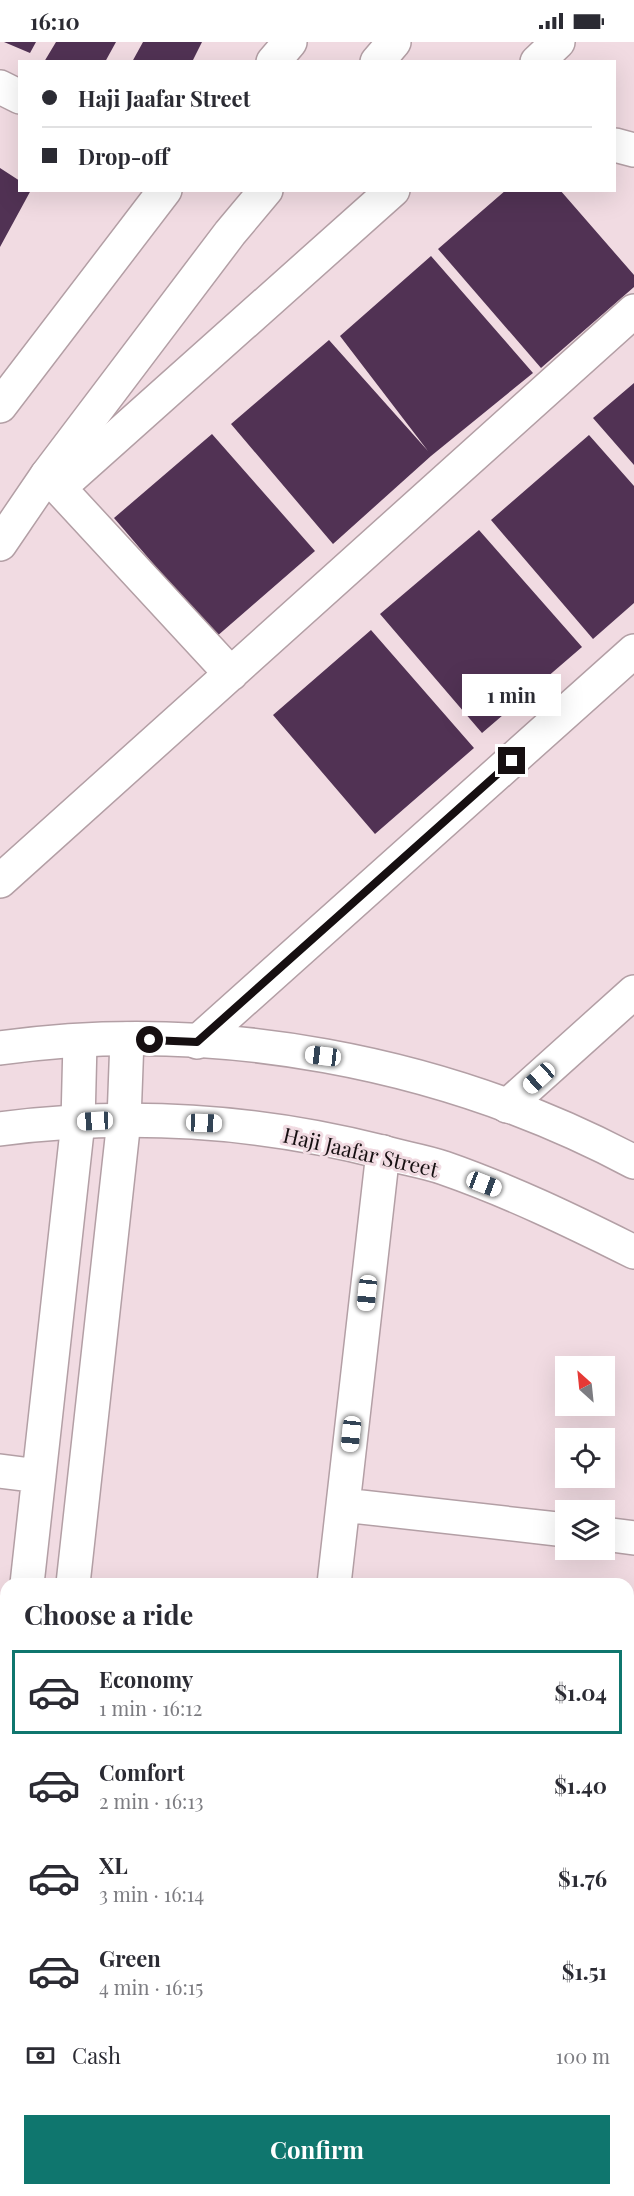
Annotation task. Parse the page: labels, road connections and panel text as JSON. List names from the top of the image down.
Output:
{
  "streets": {
    "street": ["Haji Jaafar Street"]
  },
  "north": "top left",
  "page": {
    "status": "16:10",
    "banner": ["Haji Jaafar Street", "Drop-off"],
    "bubble": "1 min",
    "heading": "Choose a ride",
    "list": [
      {
        "name": "Economy",
        "note": "1 min · 16:12",
        "value": "$1.04"
      },
      {
        "name": "Comfort",
        "note": "2 min · 16:13",
        "value": "$1.40"
      },
      {
        "name": "XL",
        "note": "3 min · 16:14",
        "value": "$1.76"
      },
      {
        "name": "Green",
        "note": "4 min · 16:15",
        "value": "$1.51"
      }
    ],
    "pay": ["Cash", "100 m"],
    "buttons": "Confirm"
  }
}
